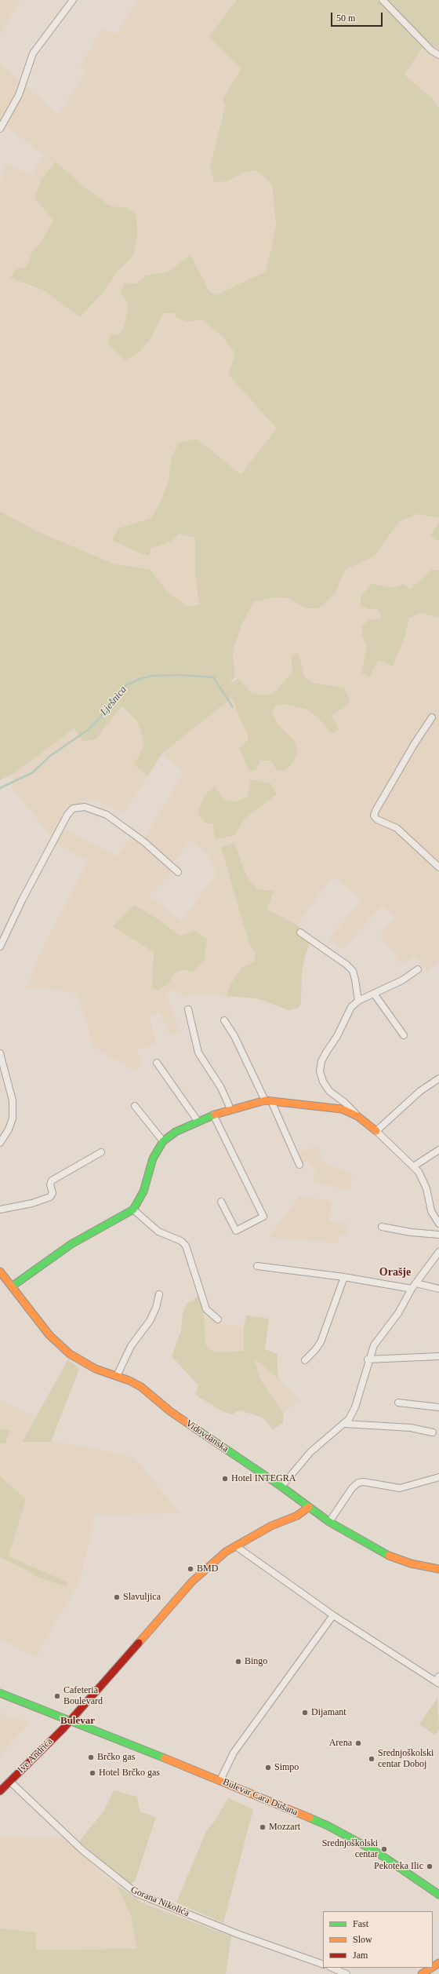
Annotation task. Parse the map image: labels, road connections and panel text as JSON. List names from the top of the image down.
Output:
{
  "streets": {
    "street": [
      "Vidovdanska",
      "Ive Andrića",
      "Bulevar Cara Dušana",
      "Gorana Nikolića"
    ]
  },
  "crossings": [
    ["Vidovdanska", "Ive Andrića"],
    ["Ive Andrića", "Bulevar Cara Dušana"],
    ["Ive Andrića", "Gorana Nikolića"]
  ],
  "districts": ["Orašje", "Bulevar"],
  "water": ["Lješnica"],
  "places": [
    "Hotel INTEGRA",
    "BMD",
    "Slavuljica",
    "Bingo",
    "Cafeteria Boulevard",
    "Dijamant",
    "Arena",
    "Brčko gas",
    "Srednjoškolski centar Doboj",
    "Simpo",
    "Hotel Brčko gas",
    "Mozzart",
    "Srednjoškolski centar",
    "Pekoteka Ilic"
  ],
  "legend": ["Fast", "Slow", "Jam"],
  "scale_bar": "50 m"
}
